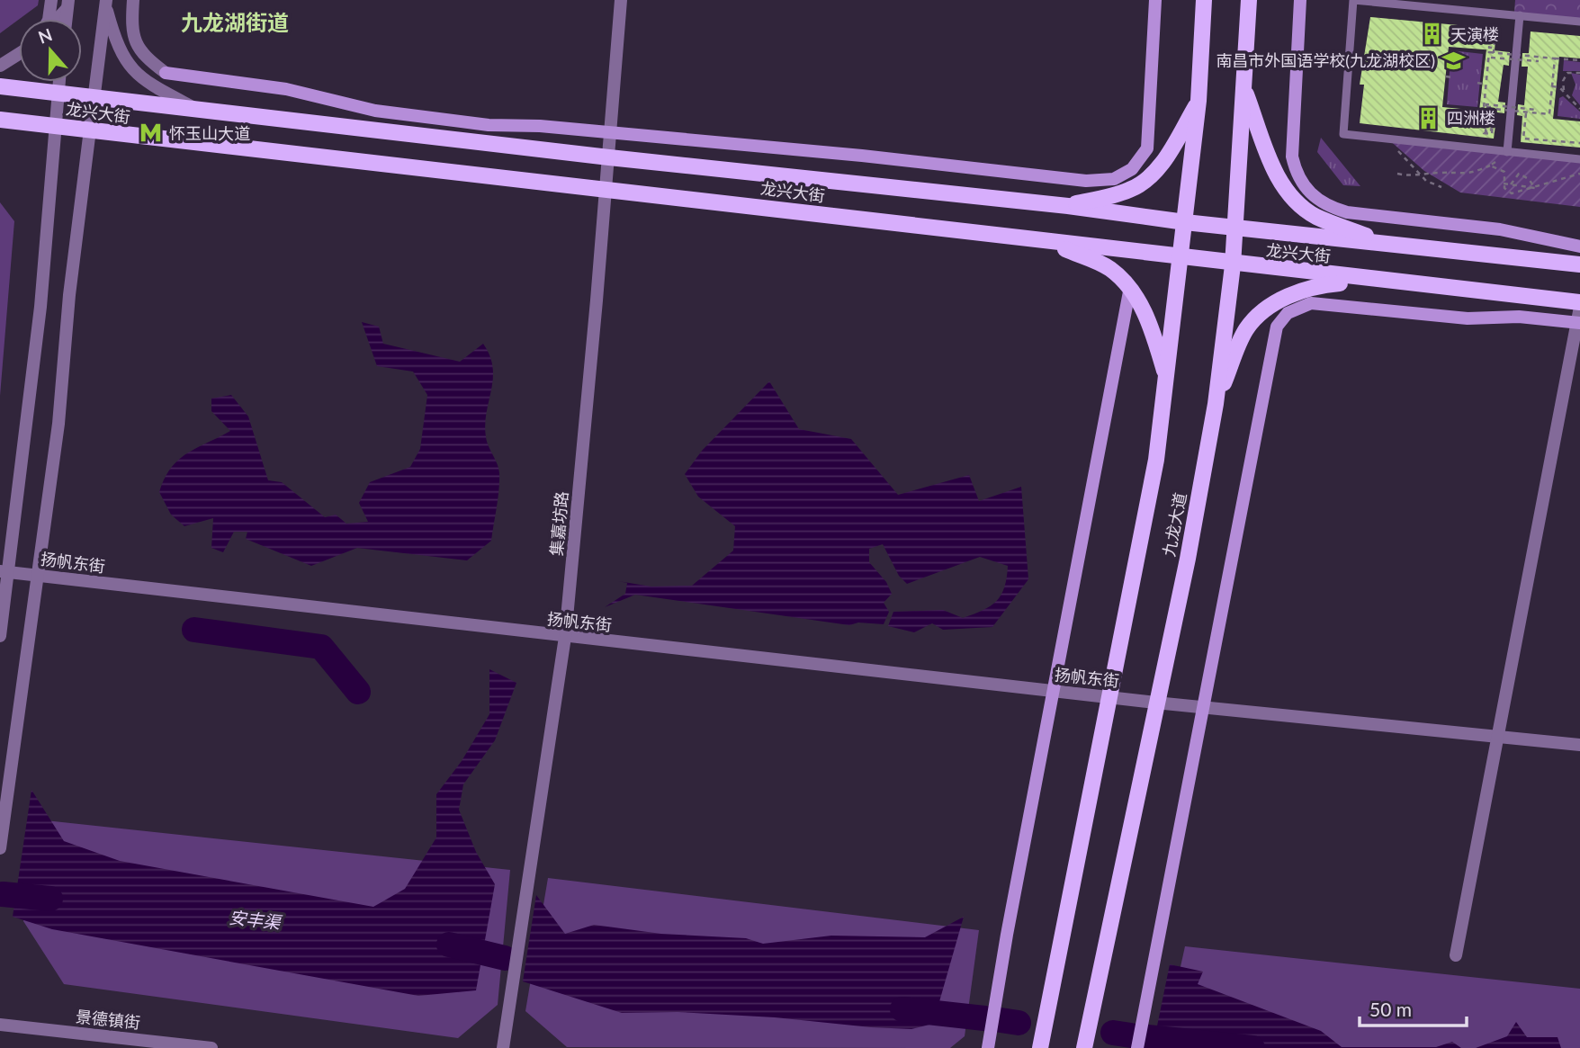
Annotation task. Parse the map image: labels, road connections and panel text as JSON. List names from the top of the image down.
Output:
{
  "streets": {
    "main road": ["龙兴大街", "九龙大道"],
    "street": ["集嘉坊路", "扬帆东街", "景德镇街"]
  },
  "crossings": [
    ["龙兴大街", "集嘉坊路"],
    ["龙兴大街", "九龙大道"],
    ["集嘉坊路", "扬帆东街"],
    ["九龙大道", "扬帆东街"]
  ],
  "districts": ["九龙湖街道"],
  "water": ["安丰渠"],
  "places": {
    "building": ["天演楼", "四洲楼"],
    "school or university": ["南昌市外国语学校(九龙湖校区)"],
    "metro station": ["怀玉山大道"]
  },
  "scale_bar": "50 m",
  "north": "top"
}
